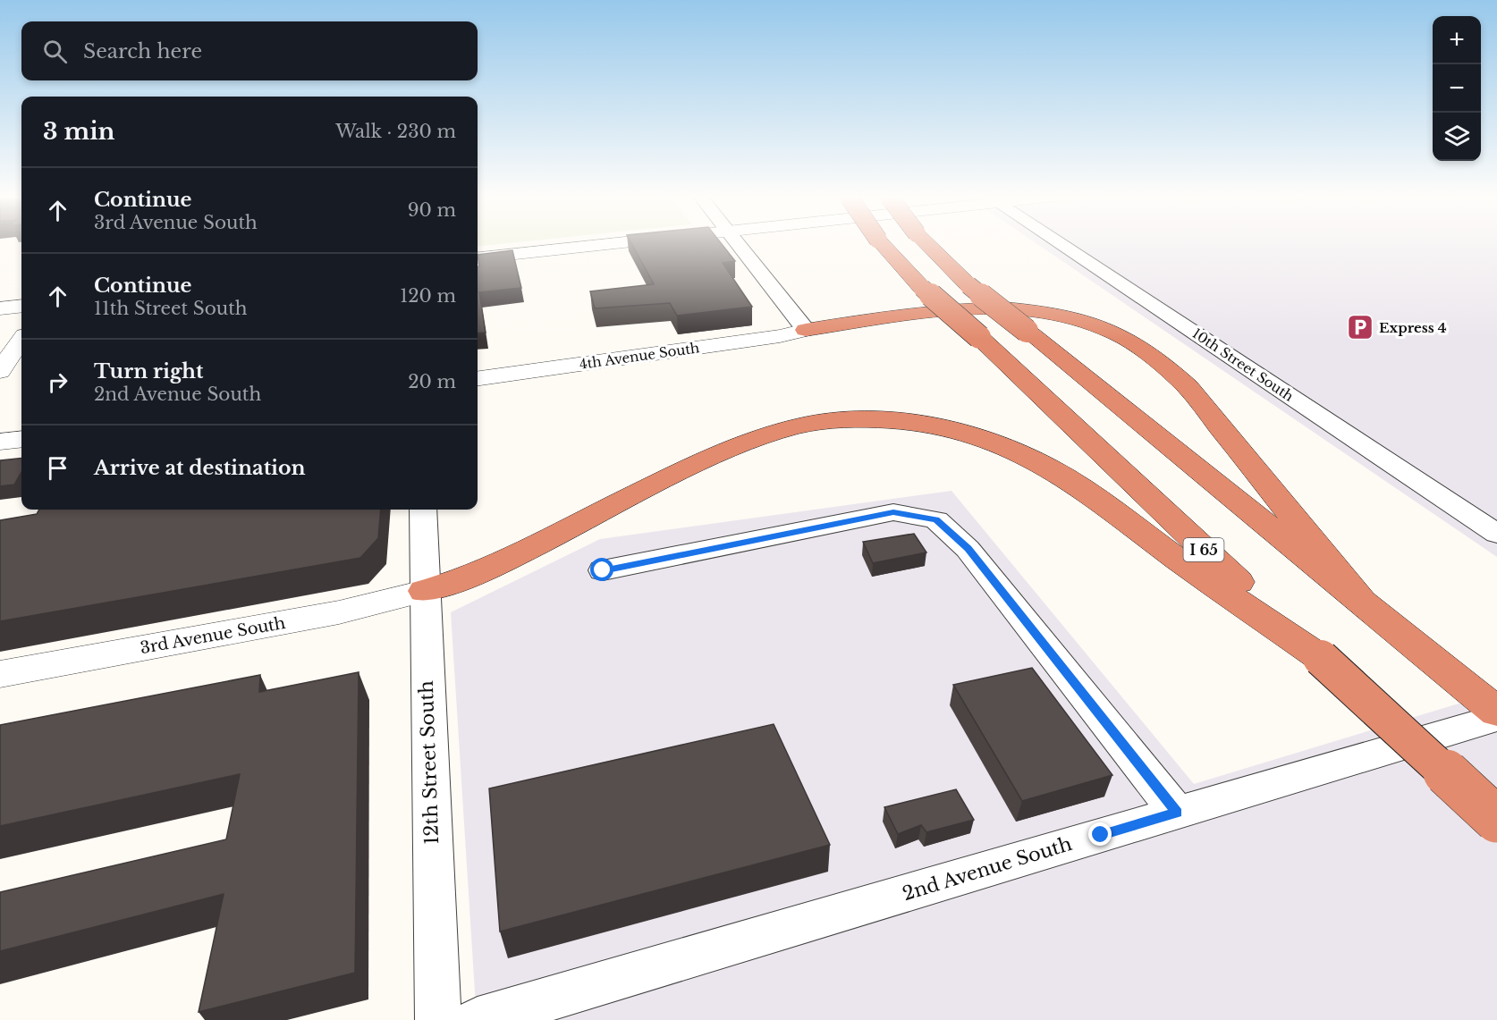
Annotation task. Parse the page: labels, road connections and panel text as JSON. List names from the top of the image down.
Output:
{
  "streets": {
    "highway": ["I 65"],
    "street": [
      "4th Avenue South",
      "10th Street South",
      "3rd Avenue South",
      "12th Street South",
      "2nd Avenue South"
    ]
  },
  "crossings": [
    ["3rd Avenue South", "12th Street South"]
  ],
  "places": {
    "parking": ["Express 4"]
  },
  "page": {
    "map_buttons": ["+", "−"],
    "search": "Search here",
    "heading": ["3 min", "Walk · 230 m"],
    "list": [
      ["Continue", "3rd Avenue South", "90 m"],
      ["Continue", "11th Street South", "120 m"],
      ["Turn right", "2nd Avenue South", "20 m"],
      "Arrive at destination"
    ]
  }
}
